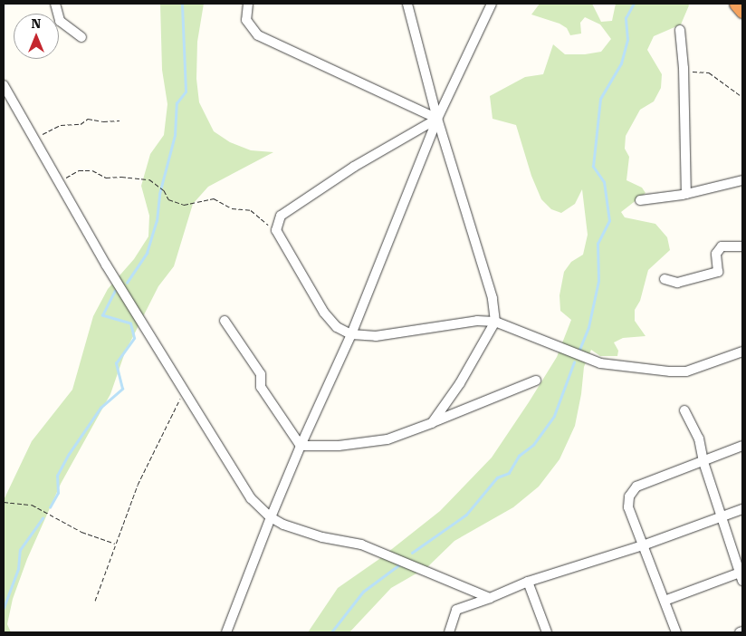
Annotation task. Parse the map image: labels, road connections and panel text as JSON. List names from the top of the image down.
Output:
{
  "north": "top"
}
